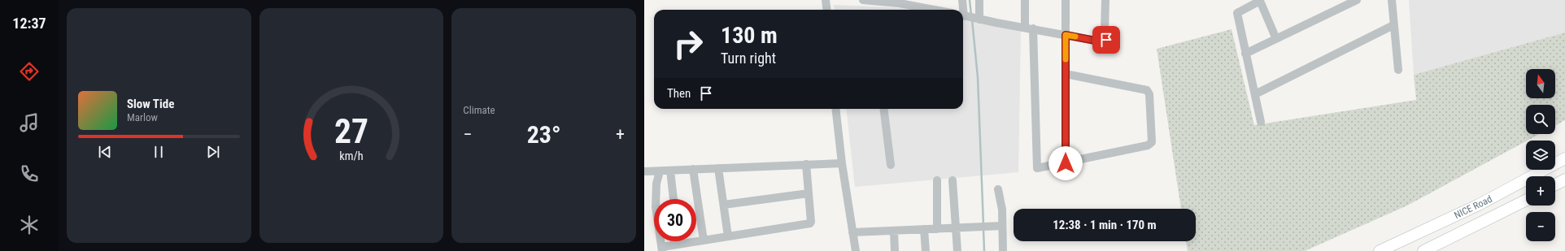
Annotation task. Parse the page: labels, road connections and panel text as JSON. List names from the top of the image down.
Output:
{
  "streets": {
    "highway": ["NICE Road"]
  },
  "north": "top",
  "page": {
    "tabs": "12:37",
    "tile": "Climate",
    "turn": ["130 m", "Turn right"],
    "map_buttons": ["+", "−"],
    "then": "Then",
    "song": ["Slow Tide", "Marlow"],
    "heat": ["−", "23°", "+"],
    "limit": "30",
    "trip": "12:38 · 1 min · 170 m",
    "gauge": ["27", "km/h"]
  }
}
